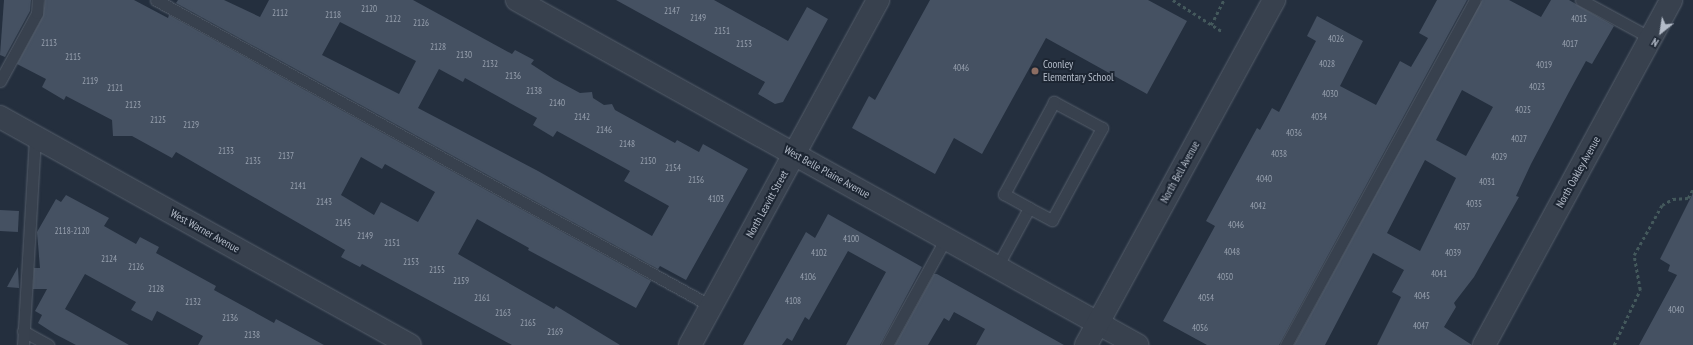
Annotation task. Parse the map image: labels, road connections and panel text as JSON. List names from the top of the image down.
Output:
{
  "streets": {
    "street": [
      "West Belle Plaine Avenue",
      "North Bell Avenue",
      "North Oakley Avenue",
      "North Leavitt Street",
      "West Warner Avenue"
    ]
  },
  "crossings": [
    ["West Belle Plaine Avenue", "North Bell Avenue"],
    ["West Belle Plaine Avenue", "North Leavitt Street"]
  ],
  "places": ["Coonley Elementary School"],
  "house_numbers": [
    "2120",
    "2147",
    "2112",
    "2118",
    "2149",
    "2122",
    "4015",
    "2126",
    "2151",
    "4026",
    "2113",
    "2153",
    "4017",
    "2128",
    "2130",
    "2115",
    "2132",
    "4028",
    "4019",
    "4046",
    "2136",
    "2119",
    "4023",
    "2121",
    "2138",
    "4030",
    "2140",
    "2123",
    "4025",
    "2142",
    "4034",
    "2125",
    "2129",
    "2146",
    "4036",
    "4027",
    "2148",
    "2133",
    "4038",
    "2137",
    "4029",
    "2135",
    "2150",
    "2154",
    "4040",
    "2156",
    "4031",
    "2141",
    "4103",
    "2143",
    "4035",
    "4042",
    "2145",
    "4046",
    "4037",
    "2118-2120",
    "2149",
    "4100",
    "2151",
    "4048",
    "4102",
    "4039",
    "2124",
    "2153",
    "2126",
    "2155",
    "4041",
    "4106",
    "4050",
    "2159",
    "2128",
    "4045",
    "2161",
    "4054",
    "4108",
    "2132",
    "4040",
    "2163",
    "2136",
    "2165",
    "4047",
    "4056",
    "2169",
    "2138"
  ],
  "north": "bottom left"
}
